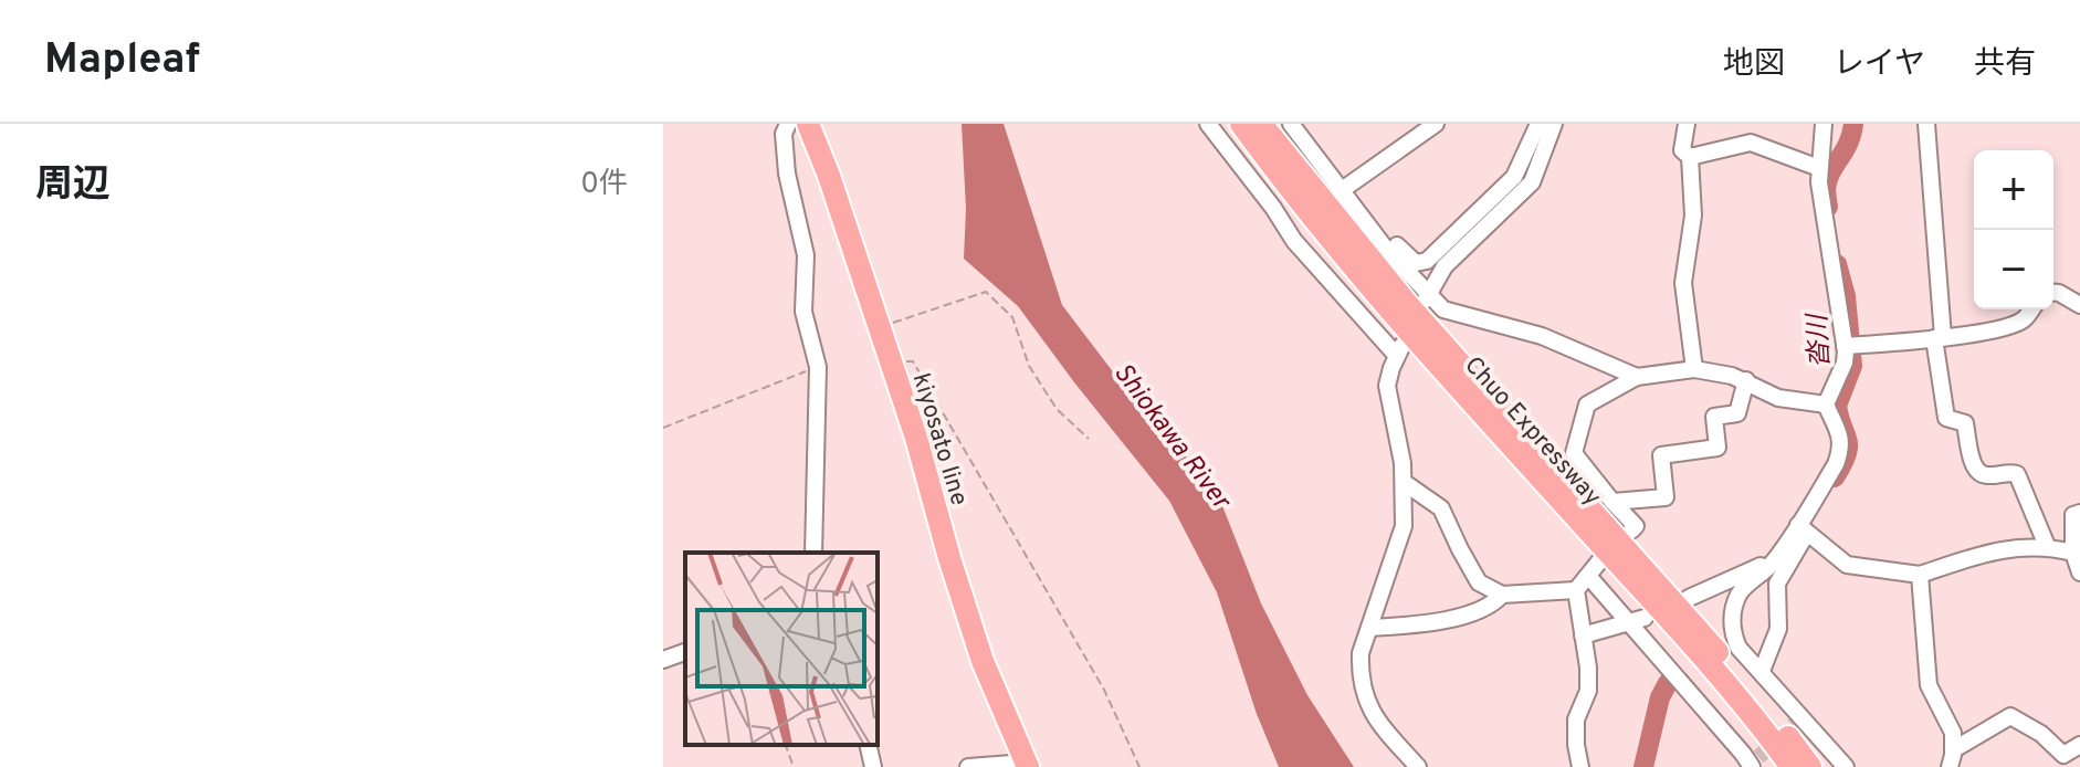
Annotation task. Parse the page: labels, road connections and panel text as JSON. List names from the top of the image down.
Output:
{
  "streets": {
    "highway": ["Chuo Expressway", "kiyosato line"]
  },
  "water": ["沓川", "Shiokawa River"],
  "page": {
    "header": "Mapleaf",
    "nav": ["地図", "レイヤ", "共有"],
    "heading": ["周辺", "0件"],
    "map_buttons": ["+", "−"]
  }
}
